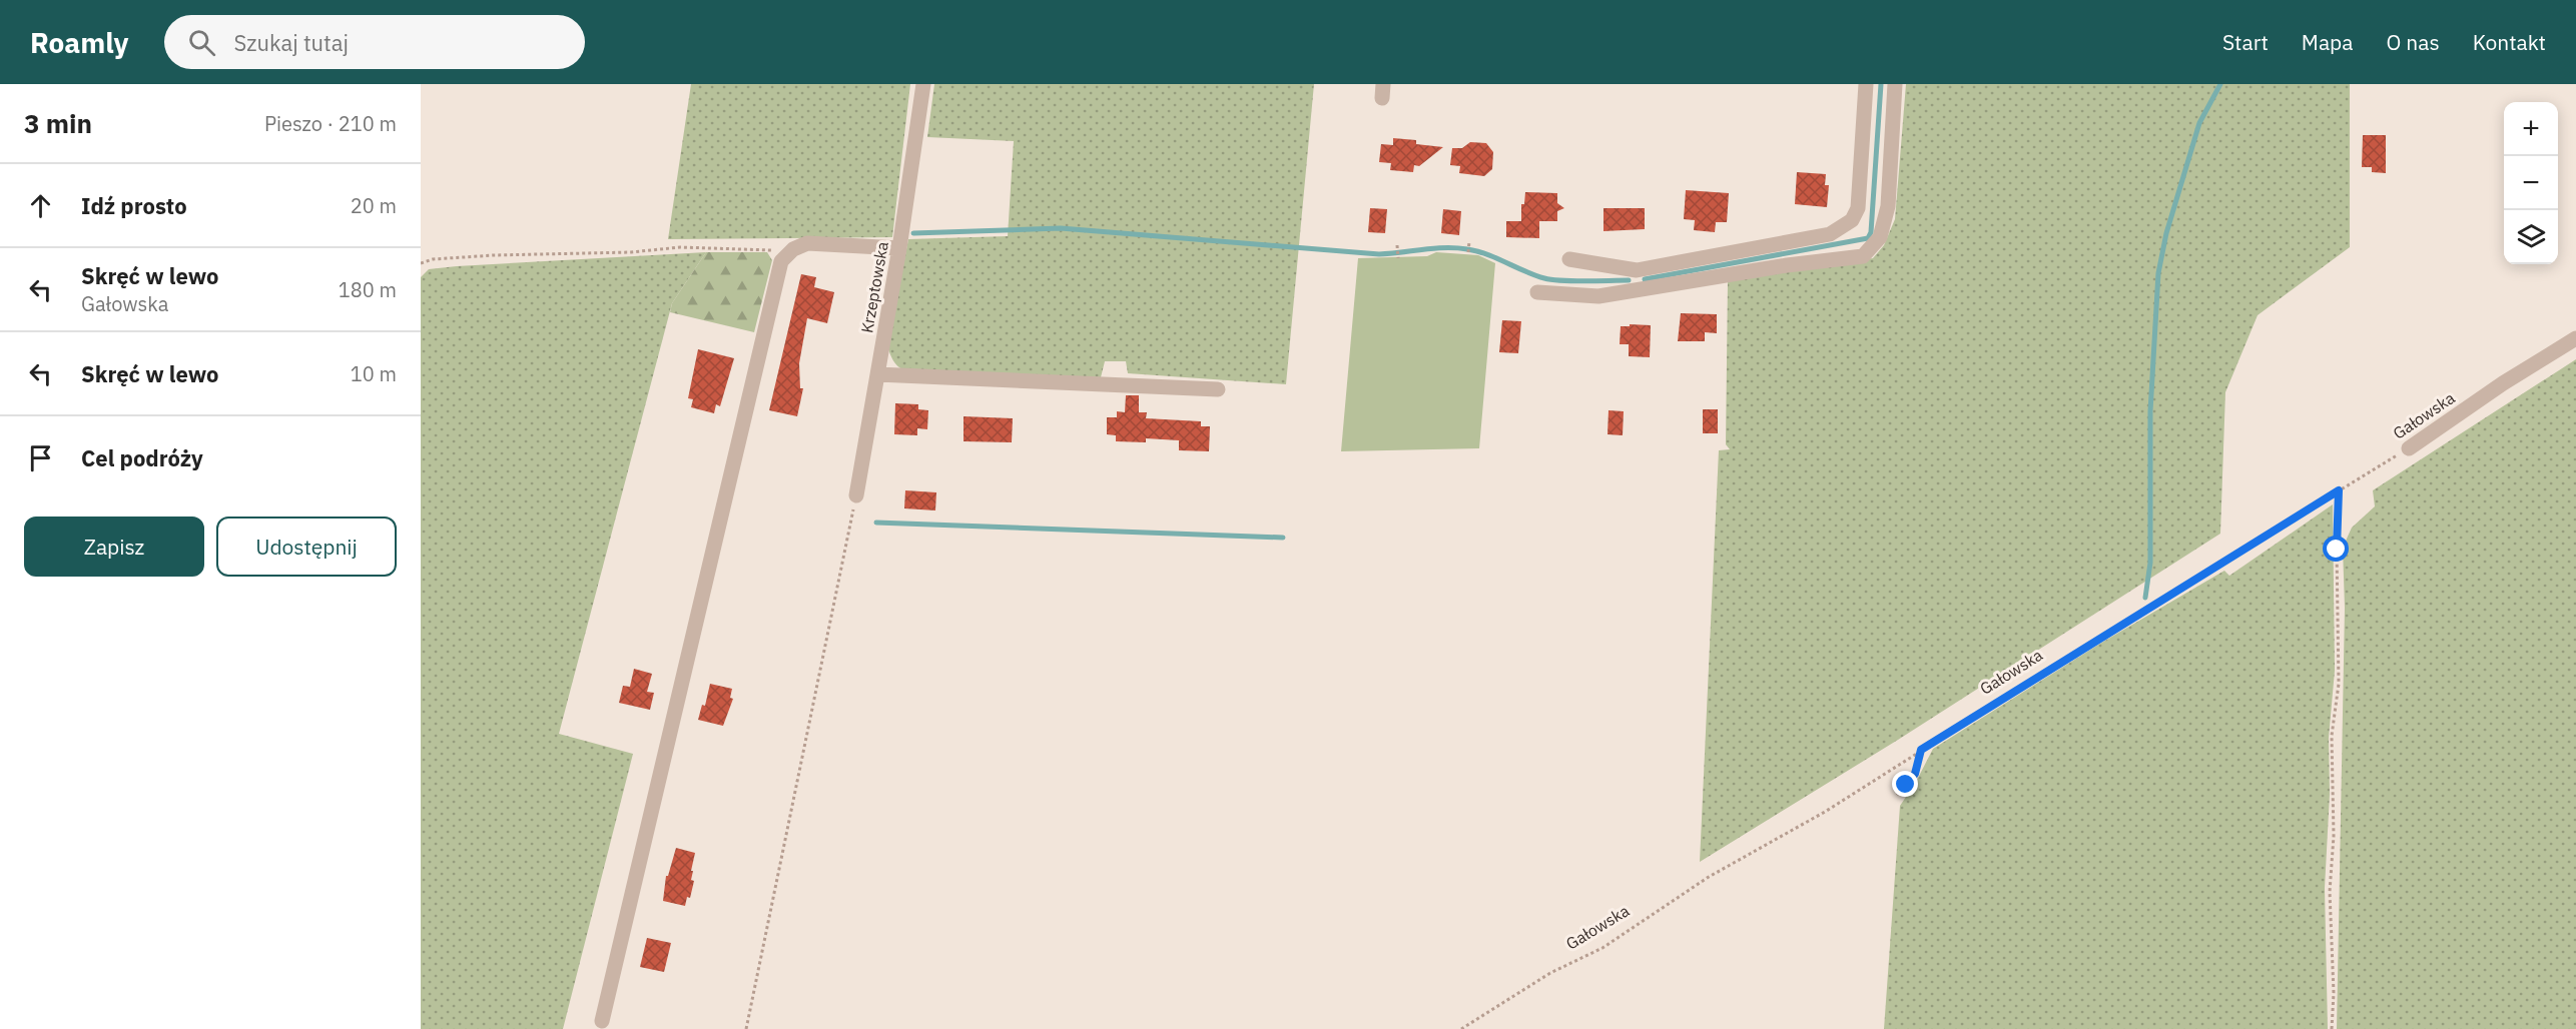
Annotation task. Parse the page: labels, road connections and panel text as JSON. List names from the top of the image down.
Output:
{
  "streets": {
    "street": ["Krzeptowska", "Gałowska"]
  },
  "page": {
    "header": "Roamly",
    "search": "Szukaj tutaj",
    "nav": [
      "Start",
      "Mapa",
      "O nas",
      "Kontakt"
    ],
    "heading": ["3 min", "Pieszo · 210 m"],
    "map_buttons": ["+", "−"],
    "list": [
      ["Idź prosto", "20 m"],
      ["Skręć w lewo", "Gałowska", "180 m"],
      ["Skręć w lewo", "10 m"],
      "Cel podróży"
    ],
    "buttons": ["Zapisz", "Udostępnij"]
  }
}
